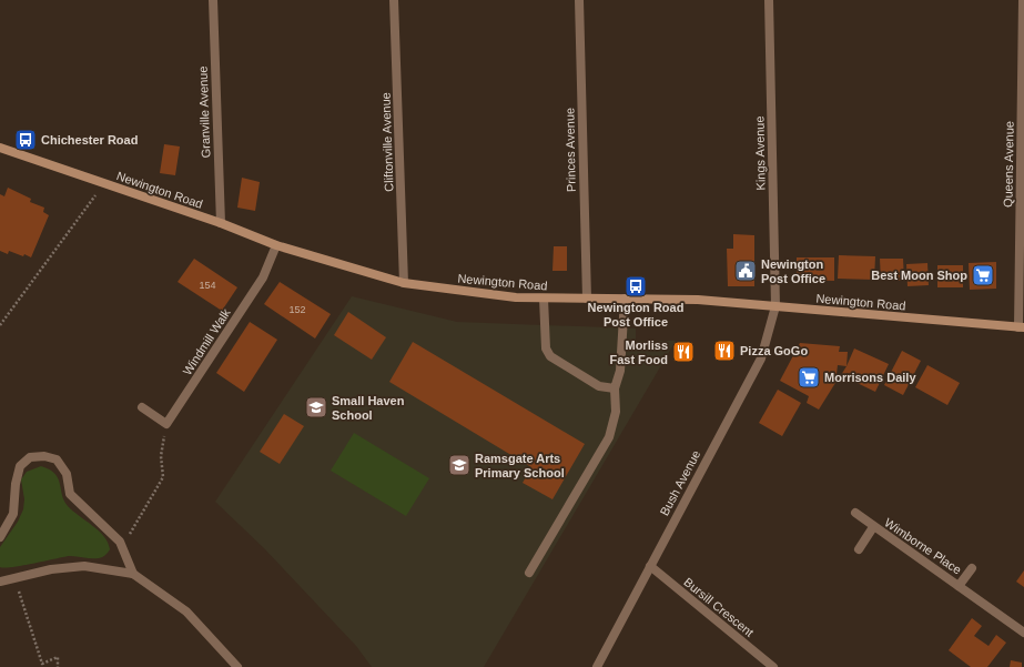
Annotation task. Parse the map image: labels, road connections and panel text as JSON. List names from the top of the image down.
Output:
{
  "streets": {
    "main road": ["Newington Road"],
    "street": [
      "Granville Avenue",
      "Cliftonville Avenue",
      "Princes Avenue",
      "Kings Avenue",
      "Queens Avenue",
      "Windmill Walk",
      "Bush Avenue",
      "Wimborne Place",
      "Bursill Crescent"
    ]
  },
  "crossings": [
    ["Granville Avenue", "Newington Road"],
    ["Cliftonville Avenue", "Newington Road"],
    ["Princes Avenue", "Newington Road"],
    ["Kings Avenue", "Newington Road"],
    ["Kings Avenue", "Bush Avenue"],
    ["Queens Avenue", "Newington Road"],
    ["Newington Road", "Windmill Walk"],
    ["Newington Road", "Bush Avenue"],
    ["Bush Avenue", "Bursill Crescent"]
  ],
  "places": {
    "bus stop": ["Chichester Road", "Newington Road Post Office"],
    "public building": ["Newington Post Office"],
    "supermarket": ["Best Moon Shop", "Morrisons Daily"],
    "restaurant": ["Pizza GoGo", "Morliss Fast Food"],
    "school or university": ["Small Haven School", "Ramsgate Arts Primary School"]
  },
  "house_numbers": ["154", "152"]
}
